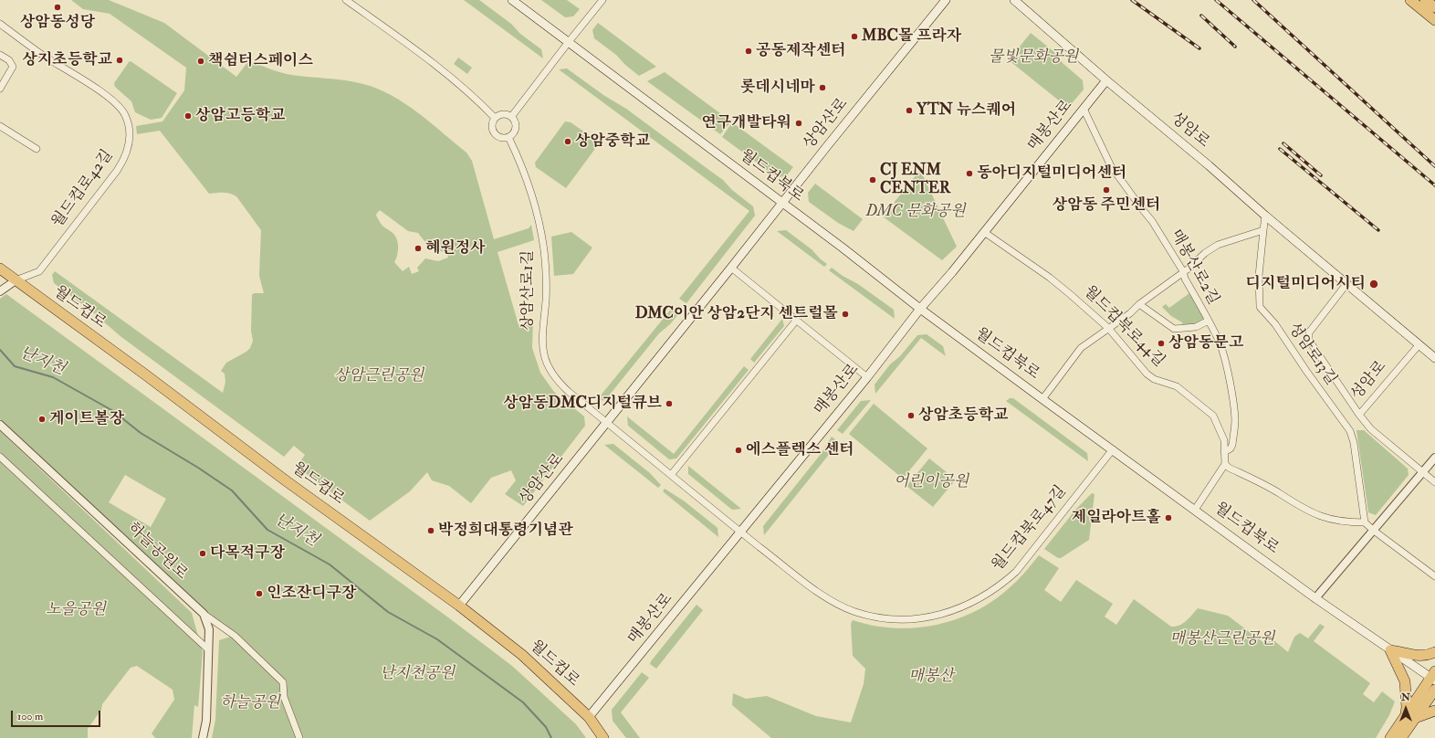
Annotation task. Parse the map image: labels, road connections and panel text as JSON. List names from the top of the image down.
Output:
{
  "streets": {
    "main road": [
      "상암산로",
      "매봉산로",
      "성암로",
      "월드컵북로",
      "월드컵로"
    ],
    "street": [
      "월드컵로42길",
      "매봉산로2길",
      "상암산로1길",
      "월드컵북로44길",
      "성암로13길",
      "월드컵북로47길",
      "하늘공원로"
    ]
  },
  "crossings": [
    ["상암산로", "월드컵북로"],
    ["상암산로", "상암산로1길"],
    ["상암산로", "월드컵로"],
    ["매봉산로", "성암로"],
    ["매봉산로", "월드컵북로"],
    ["매봉산로", "매봉산로2길"],
    ["매봉산로", "월드컵로"],
    ["매봉산로", "월드컵북로44길"],
    ["매봉산로", "월드컵북로47길"],
    ["성암로", "성암로13길"],
    ["월드컵북로", "월드컵북로47길"],
    ["월드컵로42길", "월드컵로"],
    ["매봉산로2길", "월드컵북로44길"]
  ],
  "water": ["난지천"],
  "parks": [
    "물빛문화공원",
    "DMC 문화공원",
    "상암근린공원",
    "어린이공원",
    "노을공원",
    "매봉산근린공원",
    "난지천공원",
    "매봉산",
    "하늘공원"
  ],
  "places": [
    "상암동성당",
    "MBC몰 프라자",
    "공동제작센터",
    "상지초등학교",
    "책쉼터스페이스",
    "롯데시네마",
    "YTN 뉴스퀘어",
    "상암고등학교",
    "연구개발타워",
    "상암중학교",
    "동아디지털미디어센터",
    "CJ ENM CENTER",
    "상암동 주민센터",
    "혜원정사",
    "디지털미디어시티",
    "DMC이안 상암2단지 센트럴몰",
    "상암동문고",
    "상암동DMC디지털큐브",
    "상암초등학교",
    "게이트볼장",
    "에스플렉스 센터",
    "제일라아트홀",
    "박정희대통령기념관",
    "다목적구장",
    "인조잔디구장"
  ],
  "scale_bar": "100 m",
  "north": "top"
}
